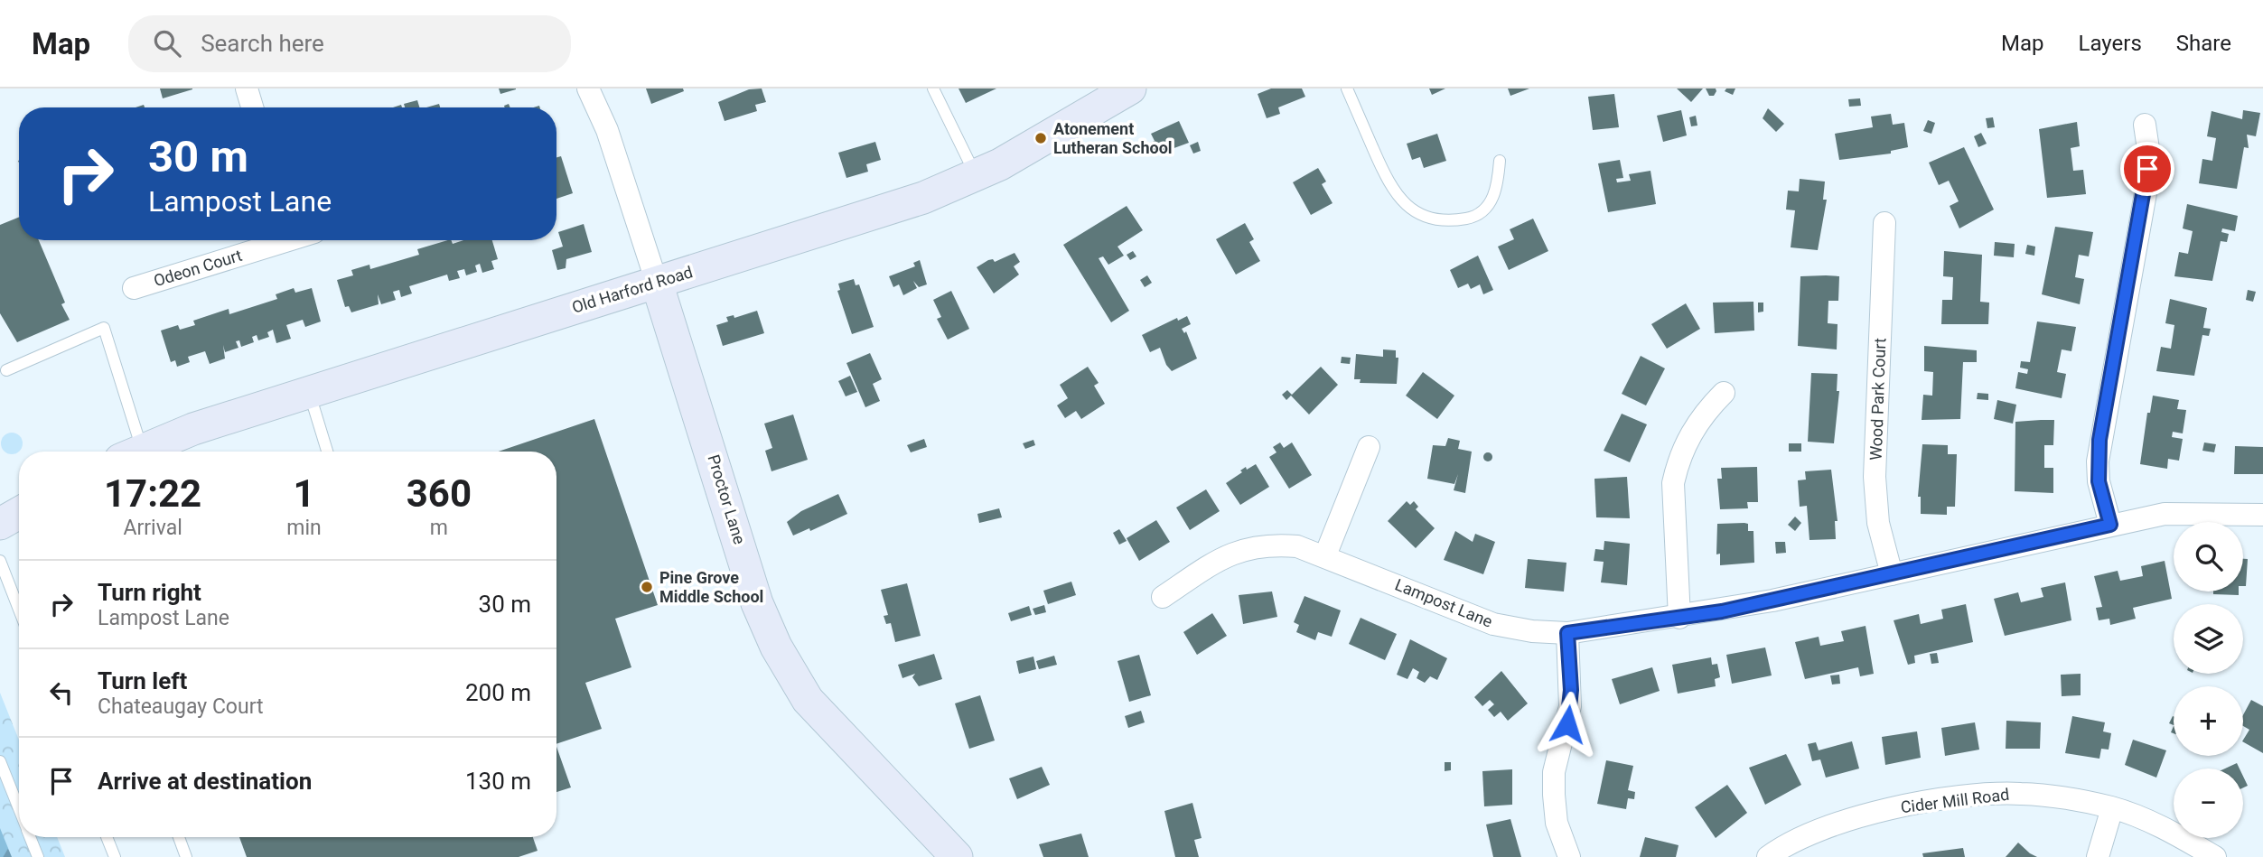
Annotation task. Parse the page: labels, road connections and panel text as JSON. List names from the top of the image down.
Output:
{
  "streets": {
    "street": [
      "Odeon Court",
      "Old Harford Road",
      "Wood Park Court",
      "Proctor Lane",
      "Lampost Lane",
      "Cider Mill Road"
    ]
  },
  "crossings": [
    ["Old Harford Road", "Proctor Lane"],
    ["Wood Park Court", "Lampost Lane"]
  ],
  "places": ["Atonement Lutheran School", "Pine Grove Middle School"],
  "page": {
    "header": "Map",
    "search": "Search here",
    "nav": ["Map", "Layers", "Share"],
    "turn": ["30 m", "Lampost Lane"],
    "eta": [
      "17:22",
      "Arrival",
      "1",
      "min",
      "360",
      "m"
    ],
    "map_buttons": ["+", "−"],
    "list": [
      {
        "name": "Turn right",
        "note": "Lampost Lane",
        "value": "30 m"
      },
      {
        "name": "Turn left",
        "note": "Chateaugay Court",
        "value": "200 m"
      },
      {
        "name": "Arrive at destination",
        "value": "130 m"
      }
    ]
  }
}
